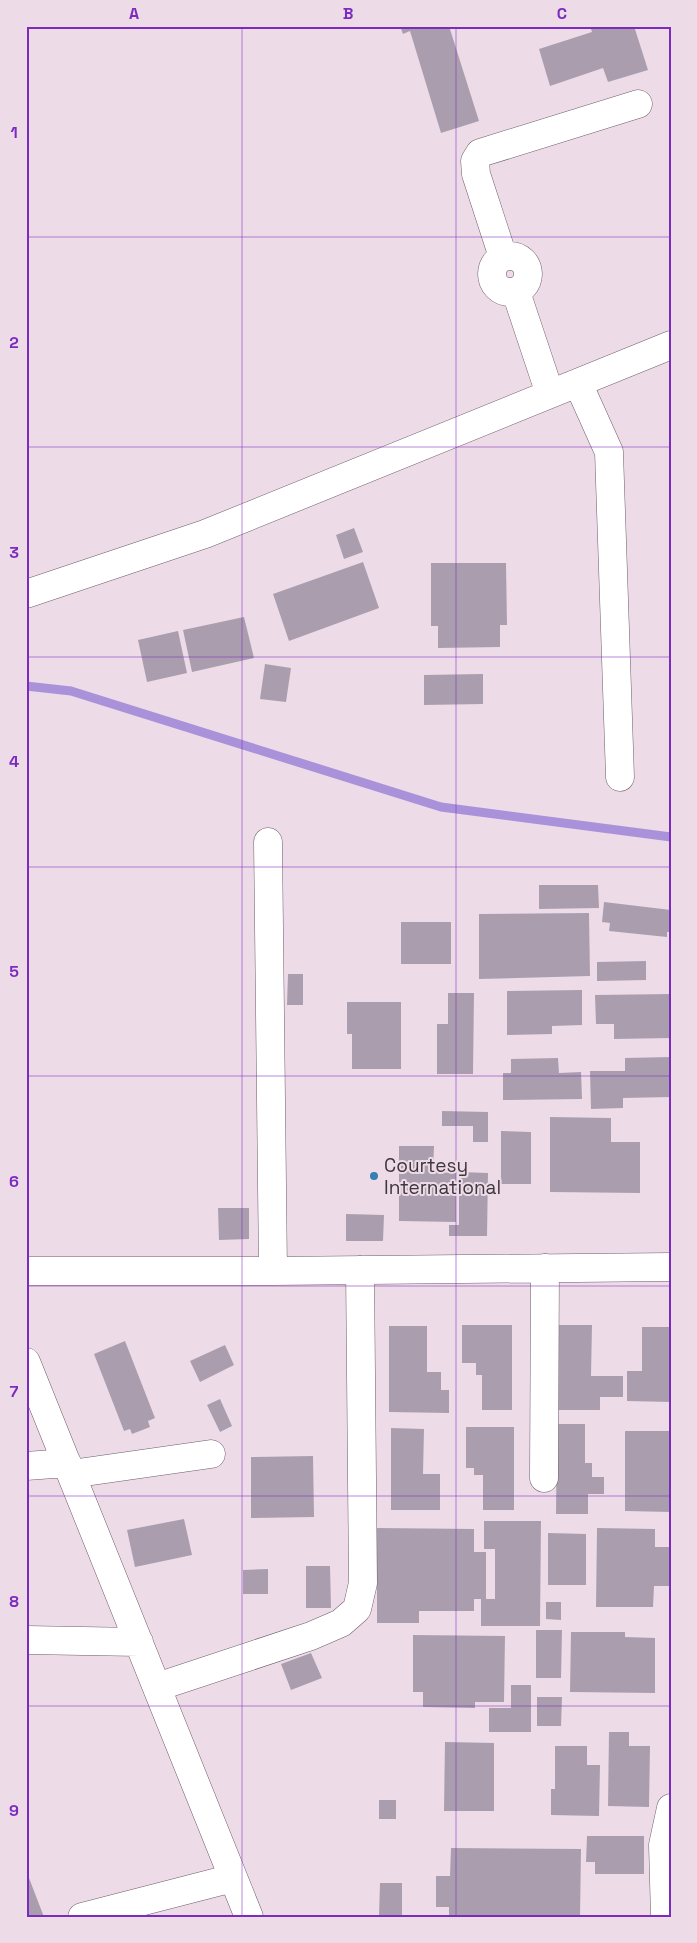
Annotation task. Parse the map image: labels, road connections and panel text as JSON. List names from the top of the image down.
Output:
{
  "places": ["Courtesy International"],
  "grid": {
    "columns": ["A", "B", "C"],
    "rows": [
      "1",
      "2",
      "3",
      "4",
      "5",
      "6",
      "7",
      "8",
      "9"
    ]
  }
}
